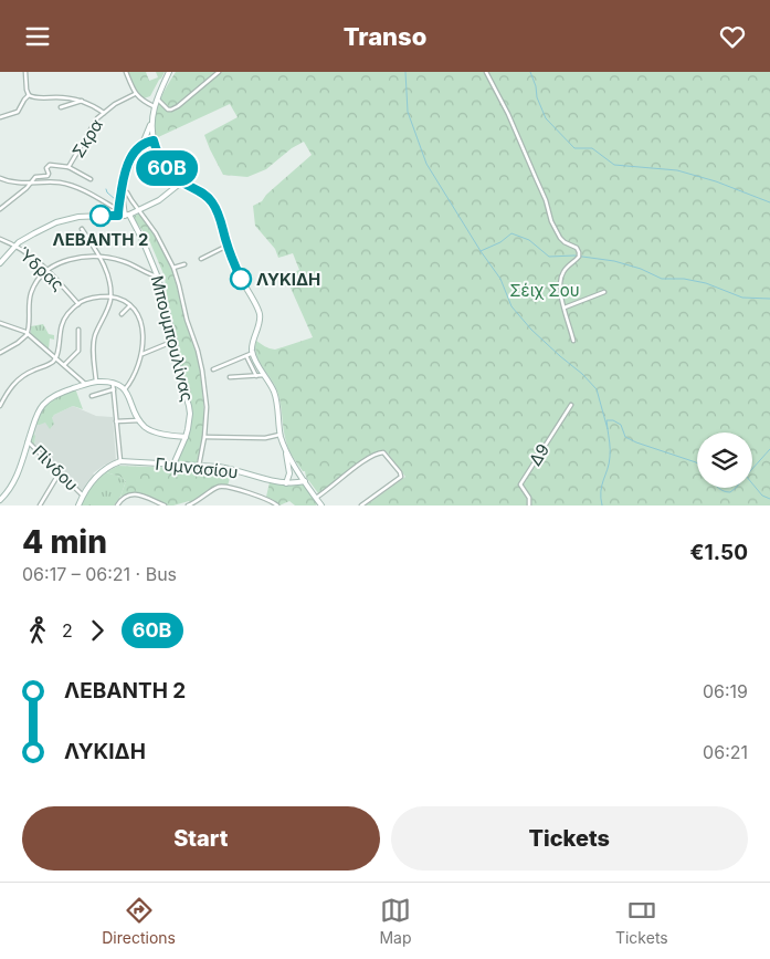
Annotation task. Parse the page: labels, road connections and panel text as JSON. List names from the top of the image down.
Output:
{
  "streets": {
    "street": [
      "Σκρα",
      "Ύδρας",
      "Μπουμπουλίνας",
      "Δ9",
      "Πίνδου",
      "Γυμνασίου"
    ]
  },
  "crossings": [
    ["Μπουμπουλίνας", "Γυμνασίου"]
  ],
  "parks": ["Σέιχ Σου"],
  "places": ["ΛΕΒΑΝΤΗ 2", "ΛΥΚΙΔΗ"],
  "lines": ["bus line 60Β"],
  "page": {
    "header": "Transo",
    "on_map": "60Β",
    "heading": ["4 min", "06:17 – 06:21 · Bus", "€1.50"],
    "legs": ["2", "60Β"],
    "list": [
      {
        "name": "ΛΕΒΑΝΤΗ 2",
        "value": "06:19"
      },
      {
        "name": "ΛΥΚΙΔΗ",
        "value": "06:21"
      }
    ],
    "buttons": ["Start", "Tickets"],
    "tabs": ["Directions", "Map", "Tickets"]
  }
}
